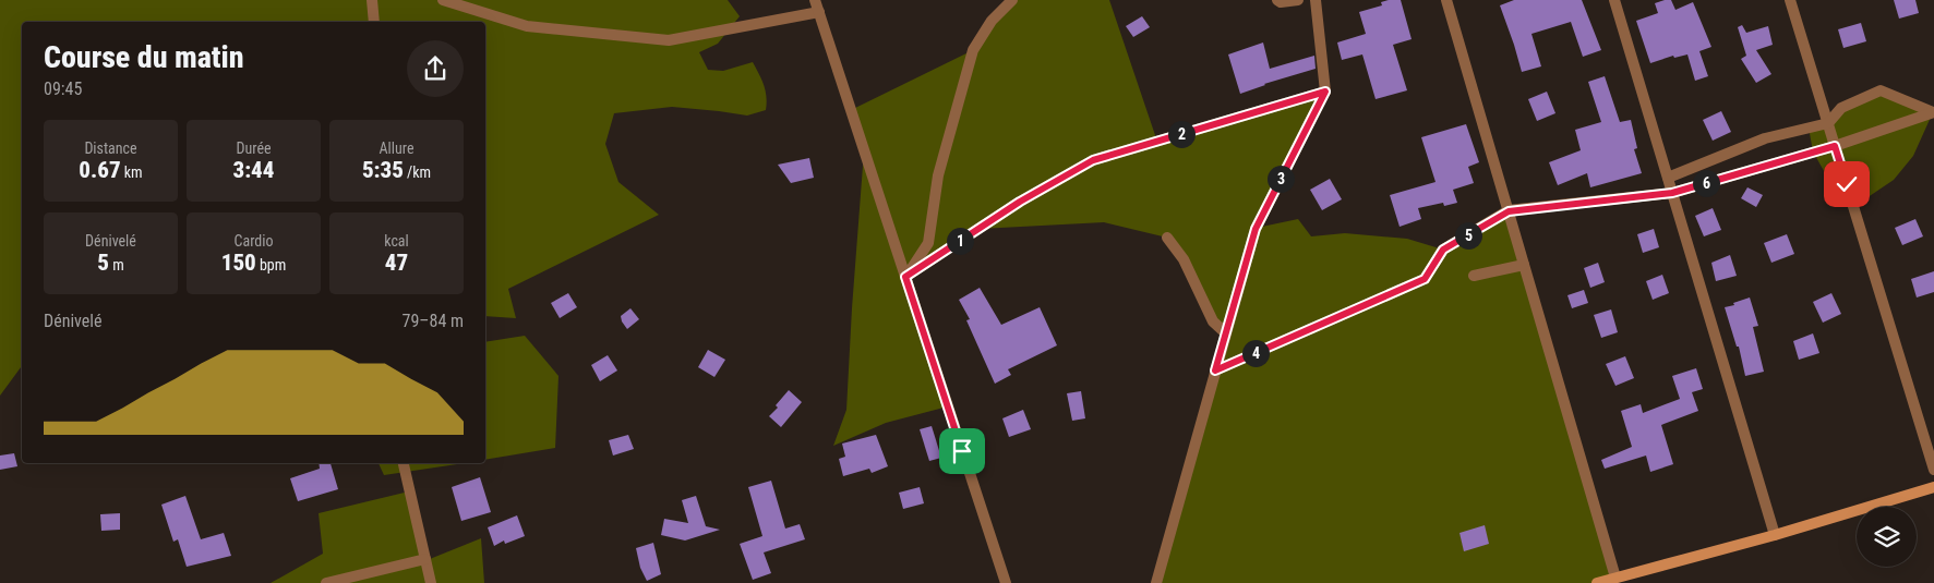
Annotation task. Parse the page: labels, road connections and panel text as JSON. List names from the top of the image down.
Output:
{
  "page": {
    "heading": ["Course du matin", "09:45"],
    "stats": [
      ["Distance", "0.67 km"],
      ["Durée", "3:44"],
      ["Allure", "5:35 /km"],
      ["Dénivelé", "5 m"],
      ["Cardio", "150 bpm"],
      ["kcal", "47"]
    ],
    "pins": [
      "2",
      "3",
      "6",
      "5",
      "1",
      "4"
    ],
    "chart": ["Dénivelé", "79–84 m"]
  }
}
